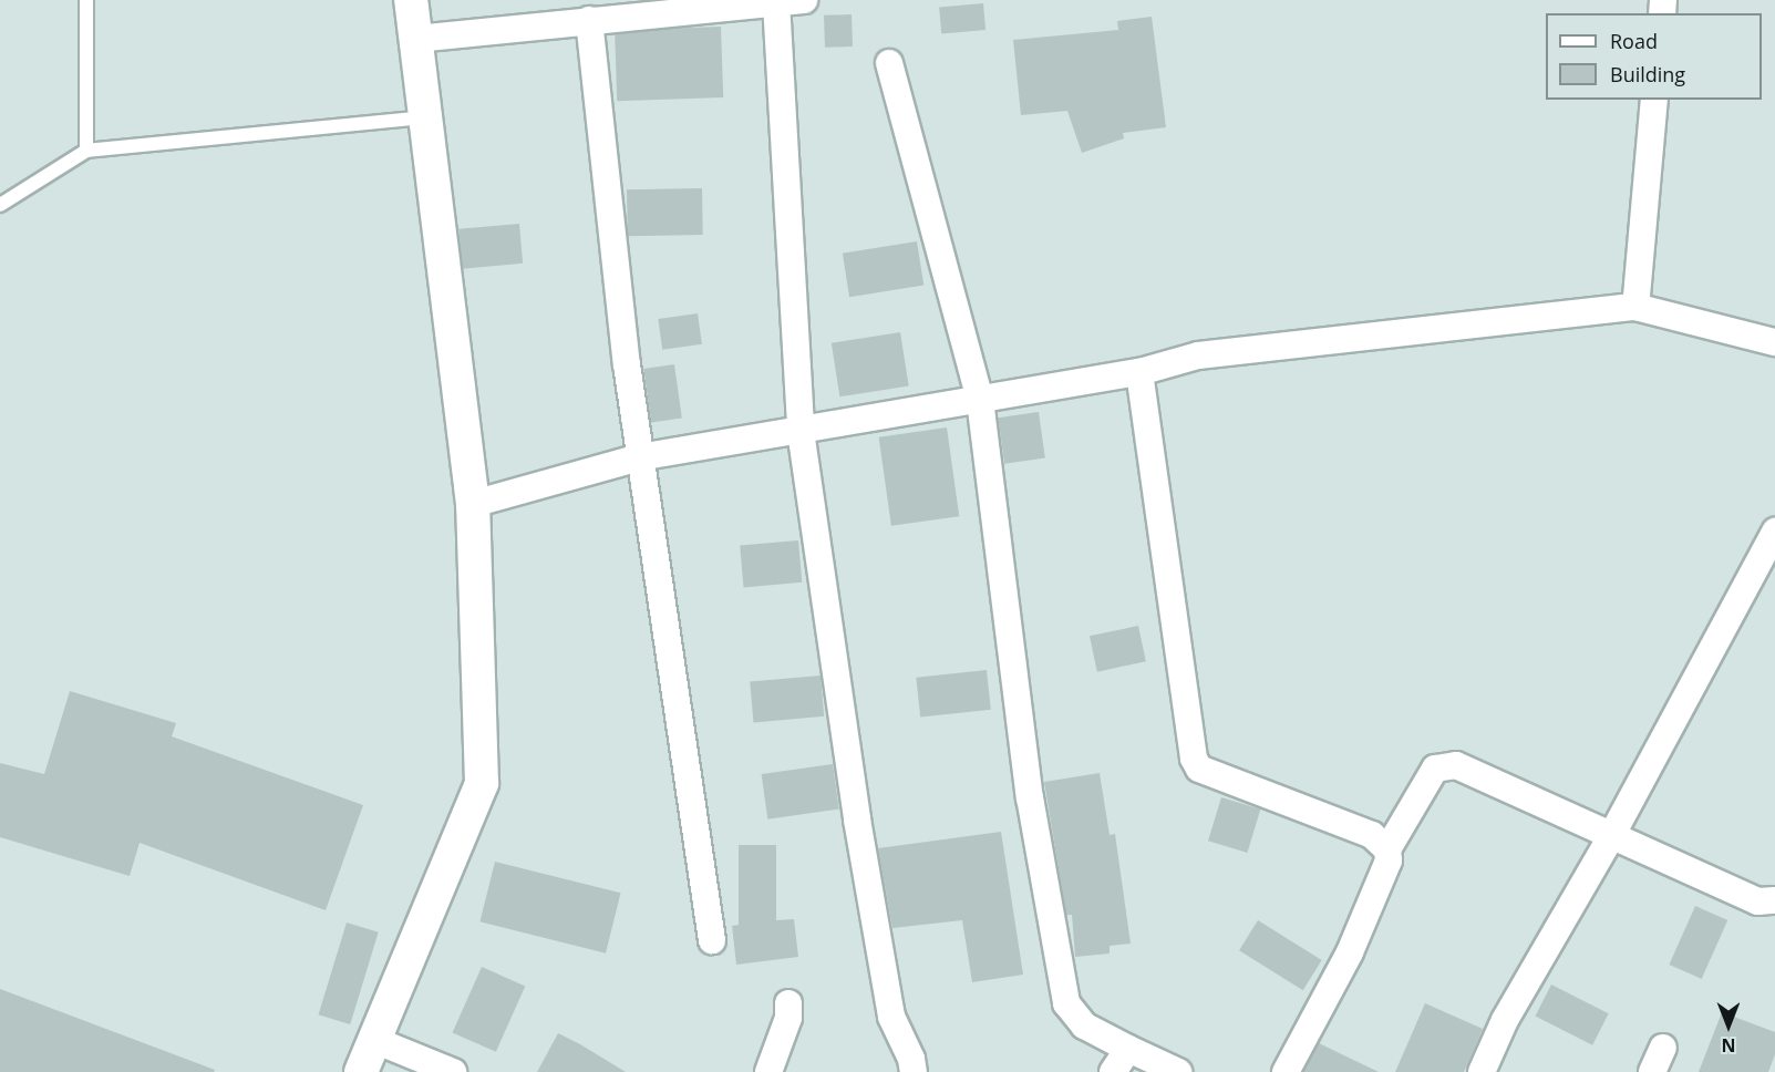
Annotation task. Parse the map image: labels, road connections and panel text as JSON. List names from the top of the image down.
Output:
{
  "legend": ["Road", "Building"],
  "north": "bottom"
}
